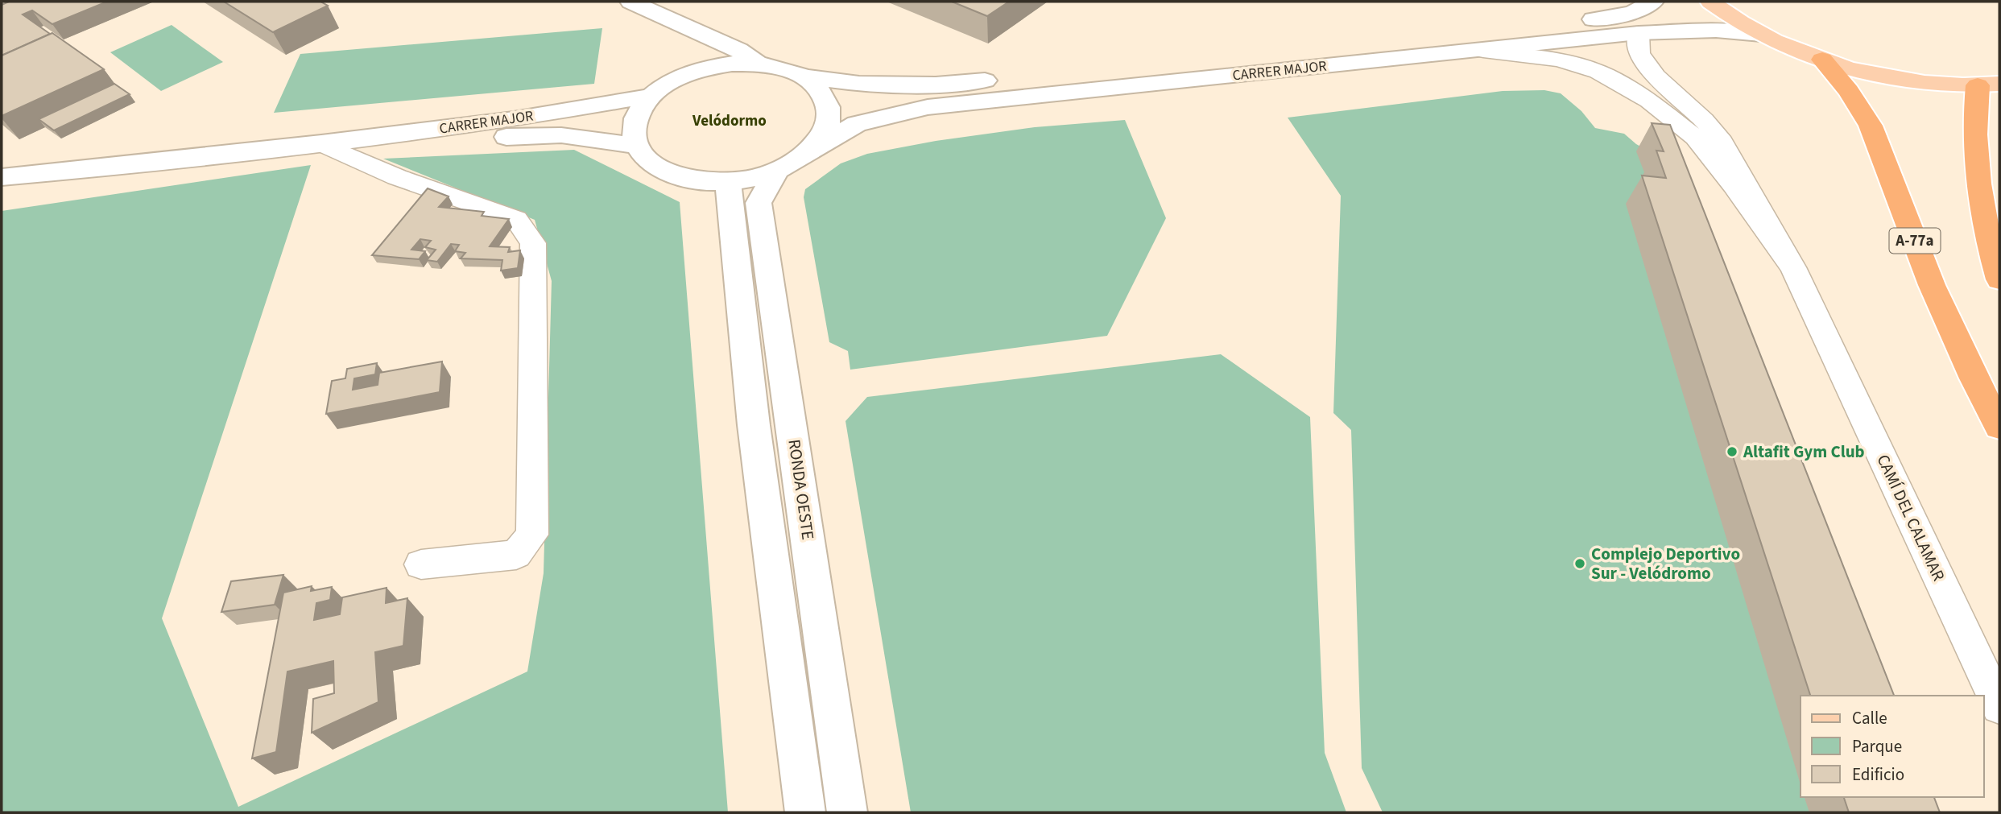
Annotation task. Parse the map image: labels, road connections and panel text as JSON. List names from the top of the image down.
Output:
{
  "streets": {
    "highway": ["A-77a"],
    "main road": ["CARRER MAJOR", "RONDA OESTE"],
    "street": ["CAMÍ DEL CALAMAR"]
  },
  "crossings": [
    ["CARRER MAJOR", "A-77a"],
    ["CARRER MAJOR", "RONDA OESTE"]
  ],
  "districts": ["Velódormo"],
  "places": ["Altafit Gym Club", "Complejo Deportivo Sur - Velódromo"],
  "legend": ["Calle", "Parque", "Edificio"]
}
